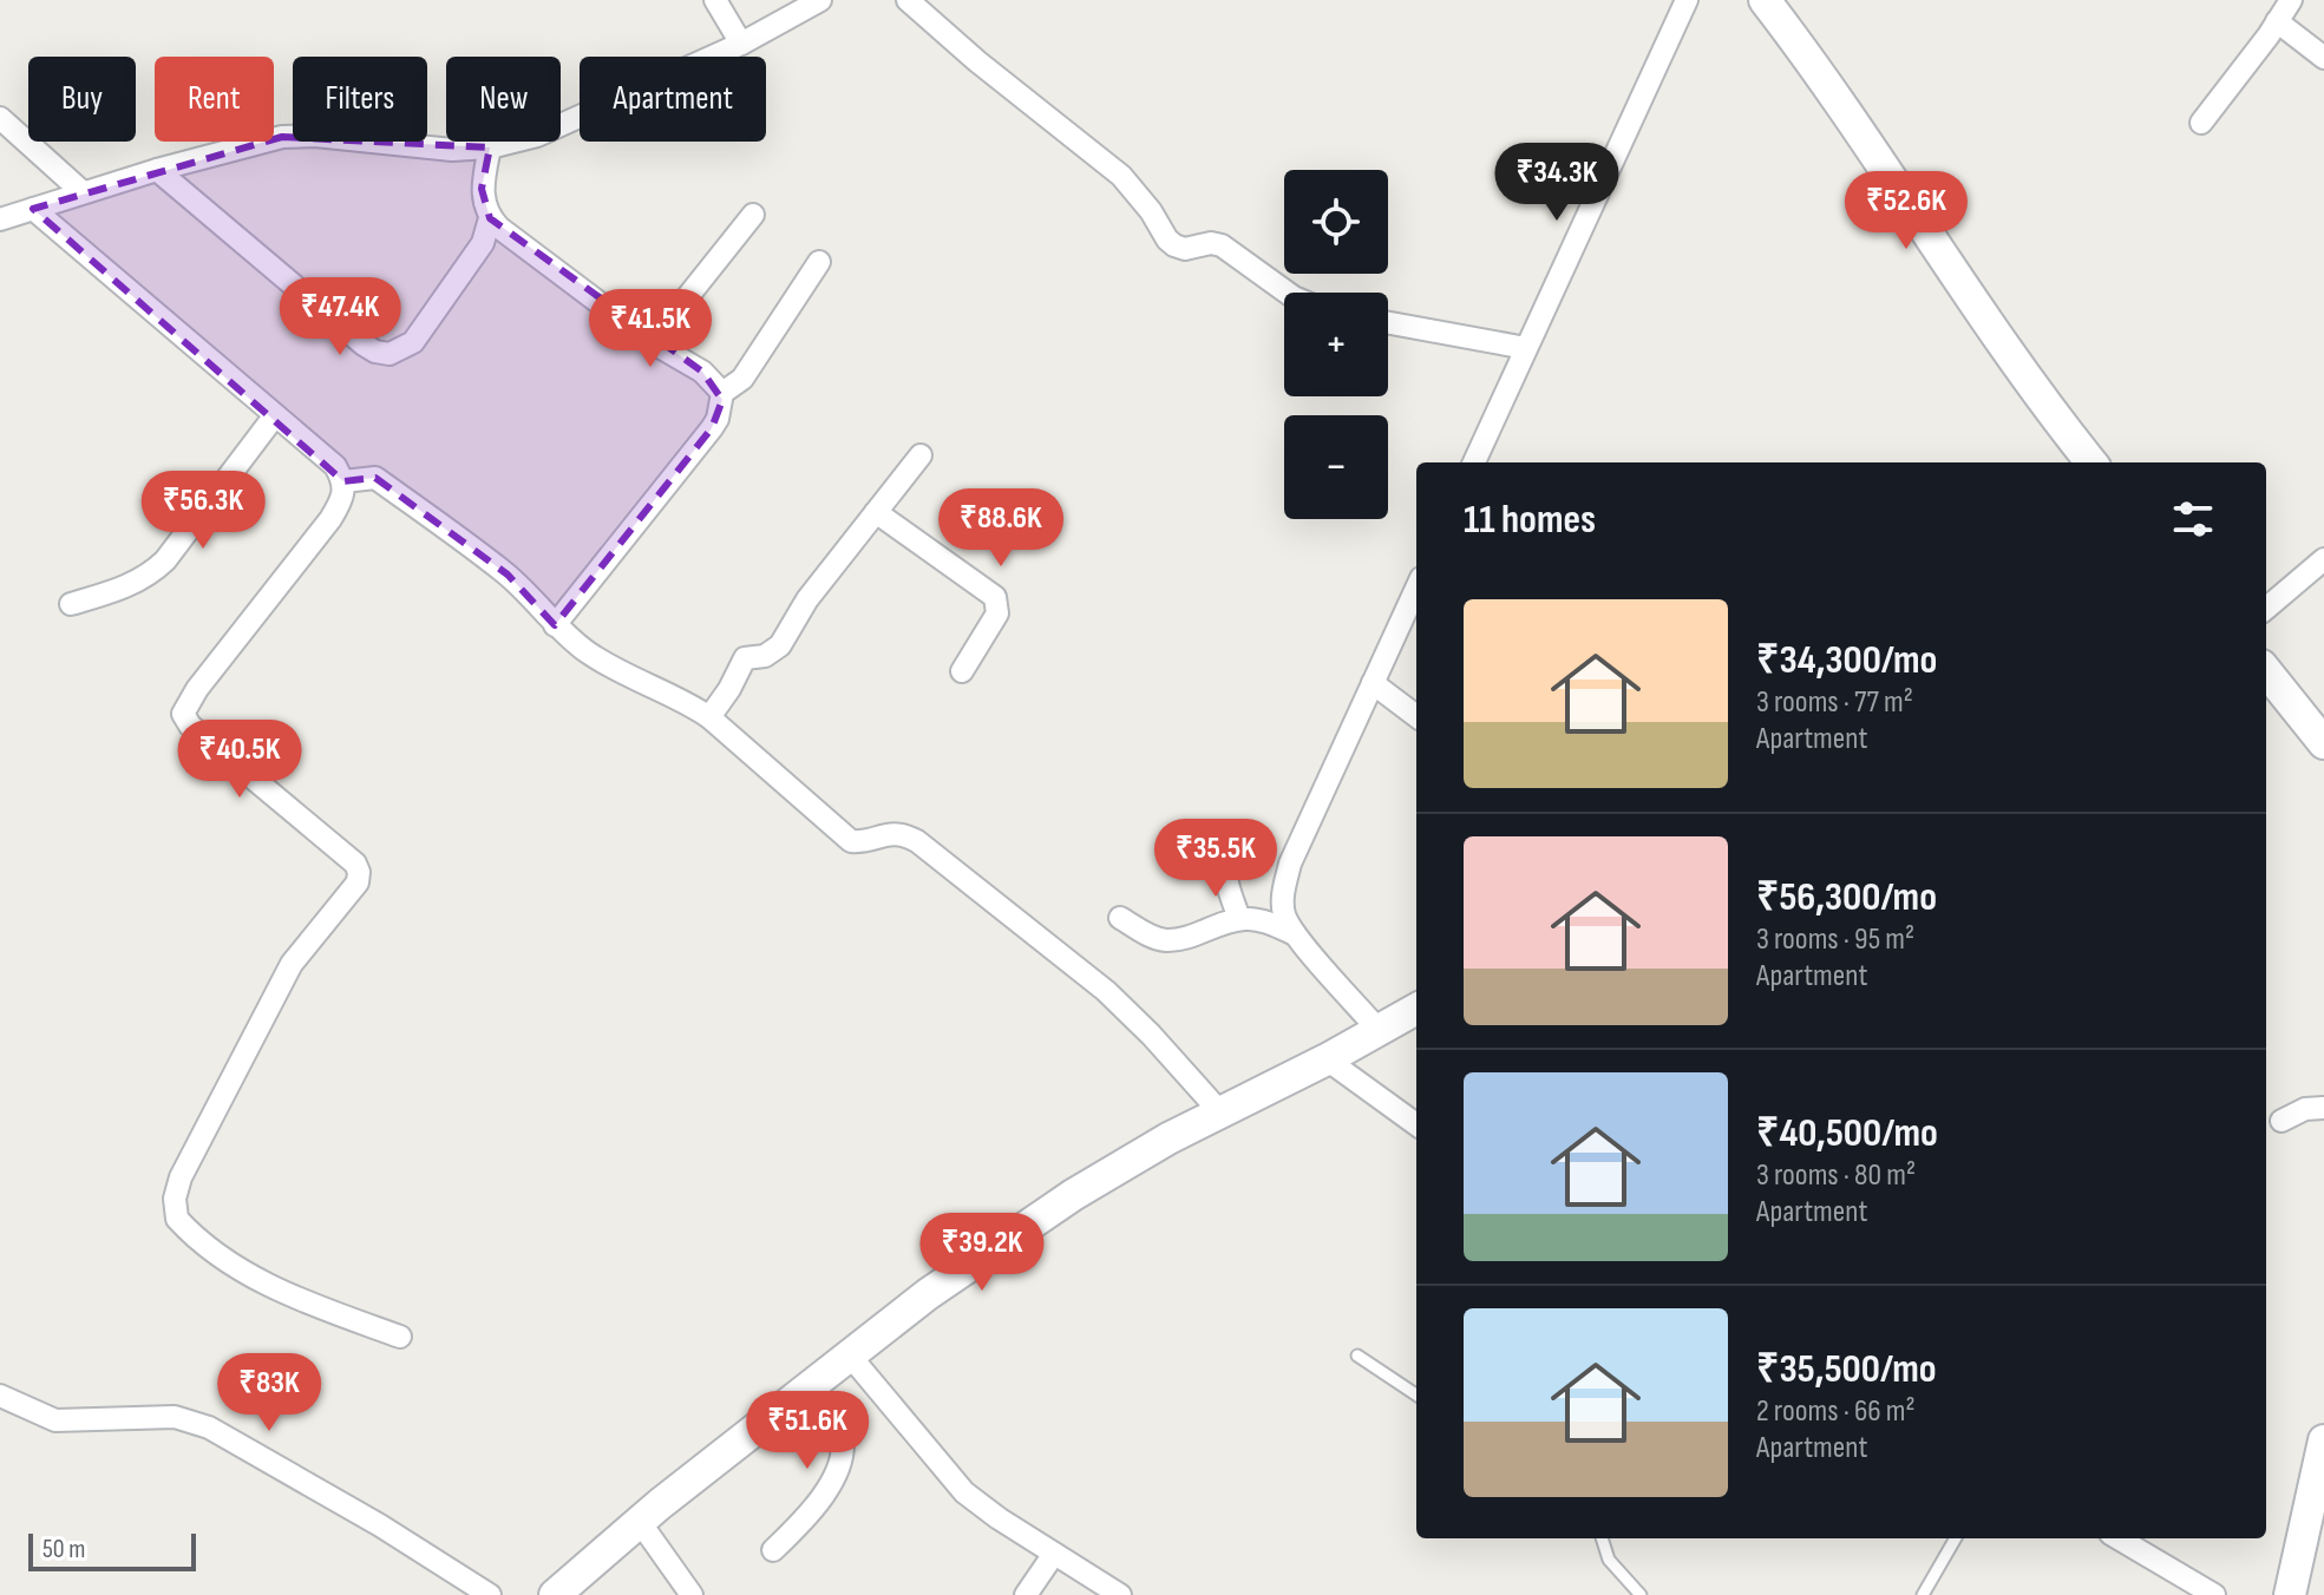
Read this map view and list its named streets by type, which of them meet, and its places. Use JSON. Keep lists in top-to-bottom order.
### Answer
{
  "scale_bar": "50 m",
  "page": {
    "chip": [
      "Buy",
      "Rent",
      "Filters",
      "New",
      "Apartment"
    ],
    "price": [
      "₹34.3K",
      "₹52.6K",
      "₹47.4K",
      "₹41.5K",
      "₹56.3K",
      "₹88.6K",
      "₹40.5K",
      "₹35.5K",
      "₹39.2K",
      "₹83K",
      "₹51.6K"
    ],
    "map_buttons": ["+", "−"],
    "heading": "11 homes",
    "list": [
      {
        "name": "₹34,300/mo",
        "note": "3 rooms · 77 m² · Apartment"
      },
      {
        "name": "₹56,300/mo",
        "note": "3 rooms · 95 m² · Apartment"
      },
      {
        "name": "₹40,500/mo",
        "note": "3 rooms · 80 m² · Apartment"
      },
      {
        "name": "₹35,500/mo",
        "note": "2 rooms · 66 m² · Apartment"
      }
    ],
    "scale": "50 m"
  }
}
